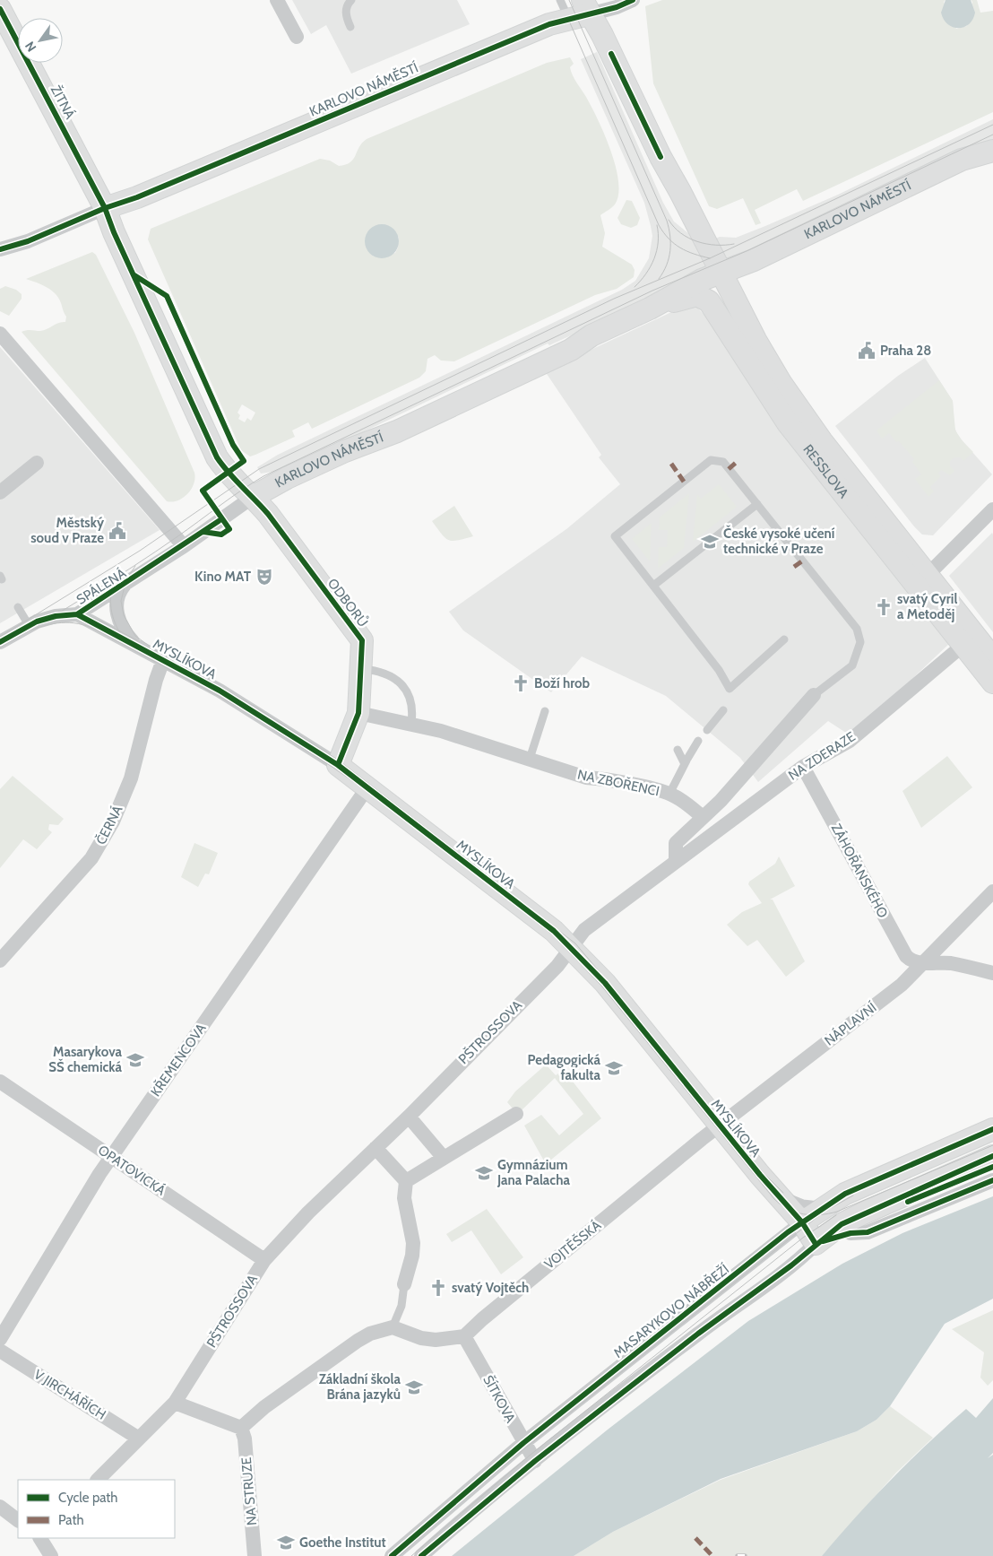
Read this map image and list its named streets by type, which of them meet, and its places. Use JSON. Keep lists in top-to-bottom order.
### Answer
{
  "streets": {
    "street": [
      "KARLOVO NÁMĚSTÍ",
      "ŽITNÁ",
      "RESSLOVA",
      "SPÁLENÁ",
      "ODBORŮ",
      "MYSLÍKOVA",
      "NA ZDERAZE",
      "NA ZBOŘENCI",
      "ČERNÁ",
      "ZÁHOŘANSKÉHO",
      "NÁPLAVNÍ",
      "PŠTROSSOVA",
      "KŘEMENCOVA",
      "OPATOVICKÁ",
      "VOJTĚŠSKÁ",
      "MASARYKOVO NÁBŘEŽÍ",
      "V JIRCHÁŘÍCH",
      "ŠÍTKOVA",
      "NA STRUZE"
    ]
  },
  "crossings": [
    ["KARLOVO NÁMĚSTÍ", "ŽITNÁ"],
    ["KARLOVO NÁMĚSTÍ", "RESSLOVA"],
    ["KARLOVO NÁMĚSTÍ", "SPÁLENÁ"],
    ["KARLOVO NÁMĚSTÍ", "ODBORŮ"],
    ["RESSLOVA", "NA ZDERAZE"],
    ["SPÁLENÁ", "MYSLÍKOVA"],
    ["ODBORŮ", "MYSLÍKOVA"],
    ["ODBORŮ", "NA ZBOŘENCI"],
    ["MYSLÍKOVA", "NA ZDERAZE"],
    ["MYSLÍKOVA", "ČERNÁ"],
    ["MYSLÍKOVA", "NÁPLAVNÍ"],
    ["MYSLÍKOVA", "PŠTROSSOVA"],
    ["MYSLÍKOVA", "KŘEMENCOVA"],
    ["MYSLÍKOVA", "VOJTĚŠSKÁ"],
    ["MYSLÍKOVA", "MASARYKOVO NÁBŘEŽÍ"],
    ["NA ZDERAZE", "ZÁHOŘANSKÉHO"],
    ["NA ZDERAZE", "PŠTROSSOVA"],
    ["ZÁHOŘANSKÉHO", "NÁPLAVNÍ"],
    ["NÁPLAVNÍ", "VOJTĚŠSKÁ"],
    ["PŠTROSSOVA", "OPATOVICKÁ"],
    ["PŠTROSSOVA", "V JIRCHÁŘÍCH"],
    ["KŘEMENCOVA", "OPATOVICKÁ"],
    ["VOJTĚŠSKÁ", "ŠÍTKOVA"],
    ["MASARYKOVO NÁBŘEŽÍ", "ŠÍTKOVA"]
  ],
  "places": {
    "public building": ["Praha 28", "Městský soud v Praze"],
    "school or university": [
      "České vysoké učení technické v Praze",
      "Masarykova SŠ chemická",
      "Pedagogická fakulta",
      "Gymnázium Jana Palacha",
      "Základní škola Brána jazyků",
      "Goethe Institut"
    ],
    "theatre": ["Kino MAT"],
    "church": ["svatý Cyril a Metoděj", "Boží hrob", "svatý Vojtěch"]
  },
  "legend": ["Cycle path", "Path"],
  "north": "bottom left"
}
